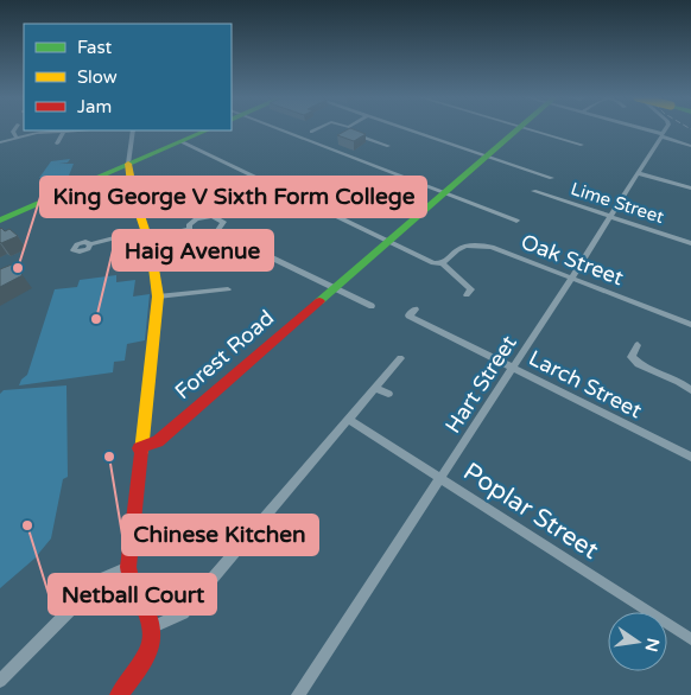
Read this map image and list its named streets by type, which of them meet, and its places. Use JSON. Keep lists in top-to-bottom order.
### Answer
{
  "streets": {
    "main road": ["Forest Road"],
    "street": [
      "Lime Street",
      "Oak Street",
      "Hart Street",
      "Larch Street",
      "Poplar Street"
    ]
  },
  "crossings": [
    ["Lime Street", "Hart Street"],
    ["Oak Street", "Hart Street"],
    ["Hart Street", "Larch Street"],
    ["Hart Street", "Poplar Street"]
  ],
  "places": [
    "King George V Sixth Form College",
    "Haig Avenue",
    "Chinese Kitchen",
    "Netball Court"
  ],
  "legend": ["Fast", "Slow", "Jam"],
  "north": "right"
}
